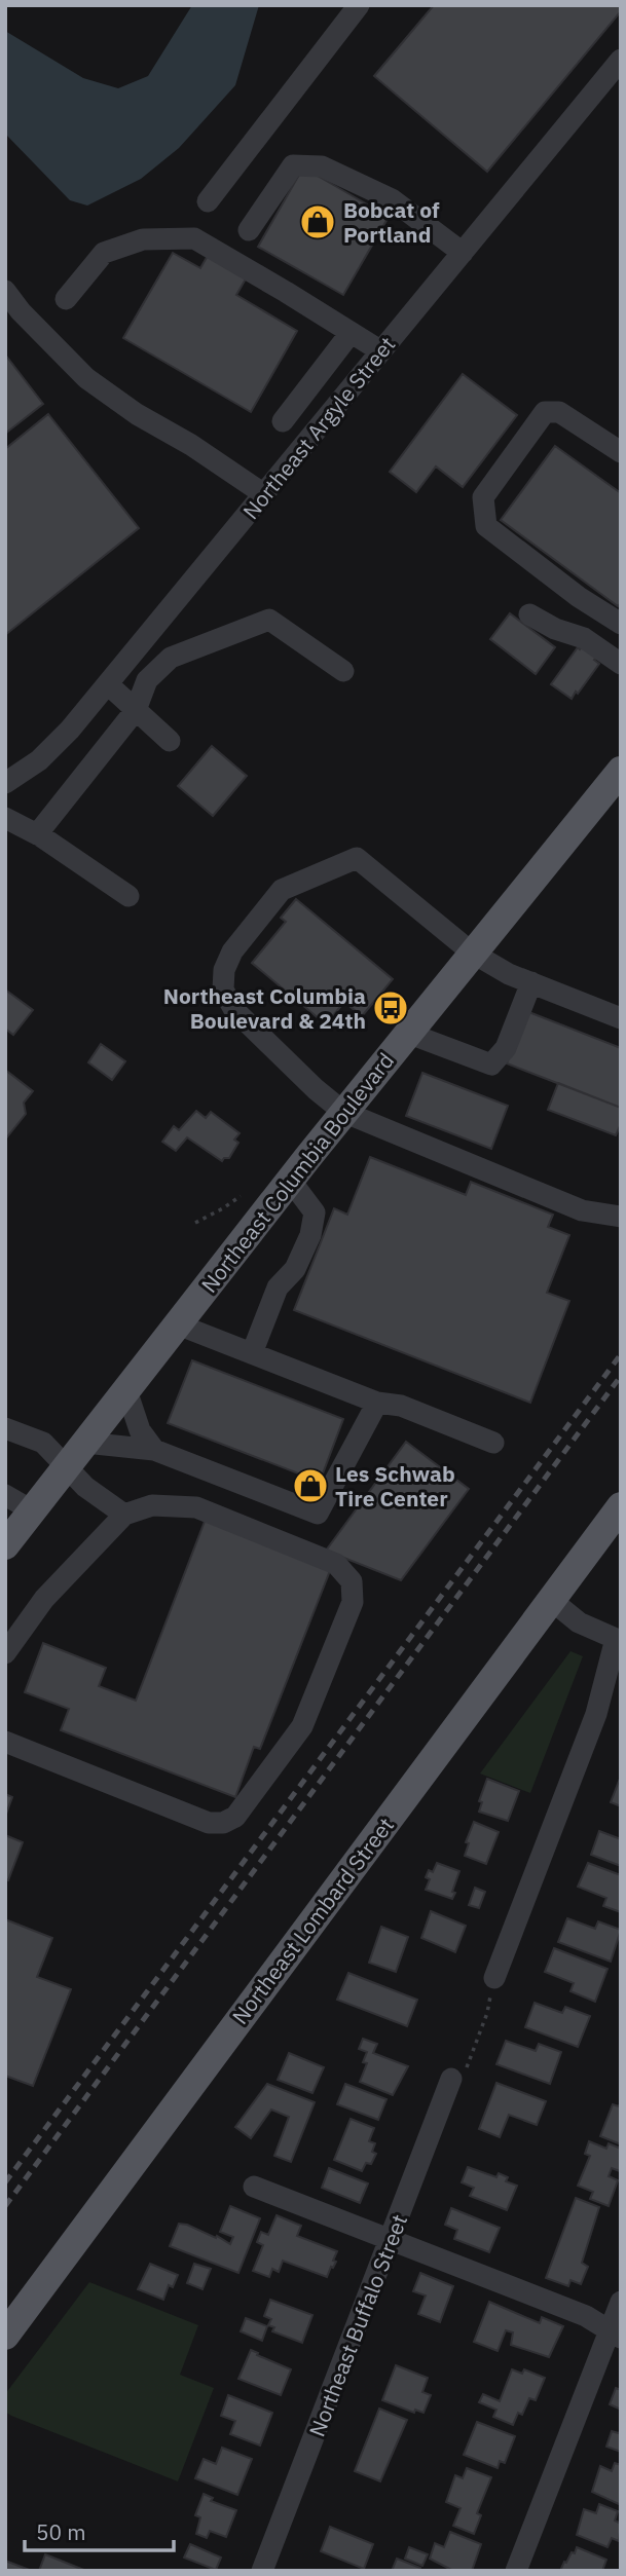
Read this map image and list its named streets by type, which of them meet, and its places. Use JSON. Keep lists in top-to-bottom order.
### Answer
{
  "streets": {
    "main road": ["Northeast Columbia Boulevard", "Northeast Lombard Street"],
    "street": ["Northeast Argyle Street", "Northeast Buffalo Street"]
  },
  "places": {
    "shop": ["Bobcat of Portland", "Les Schwab Tire Center"],
    "bus stop": ["Northeast Columbia Boulevard & 24th"]
  },
  "scale_bar": "50 m"
}
